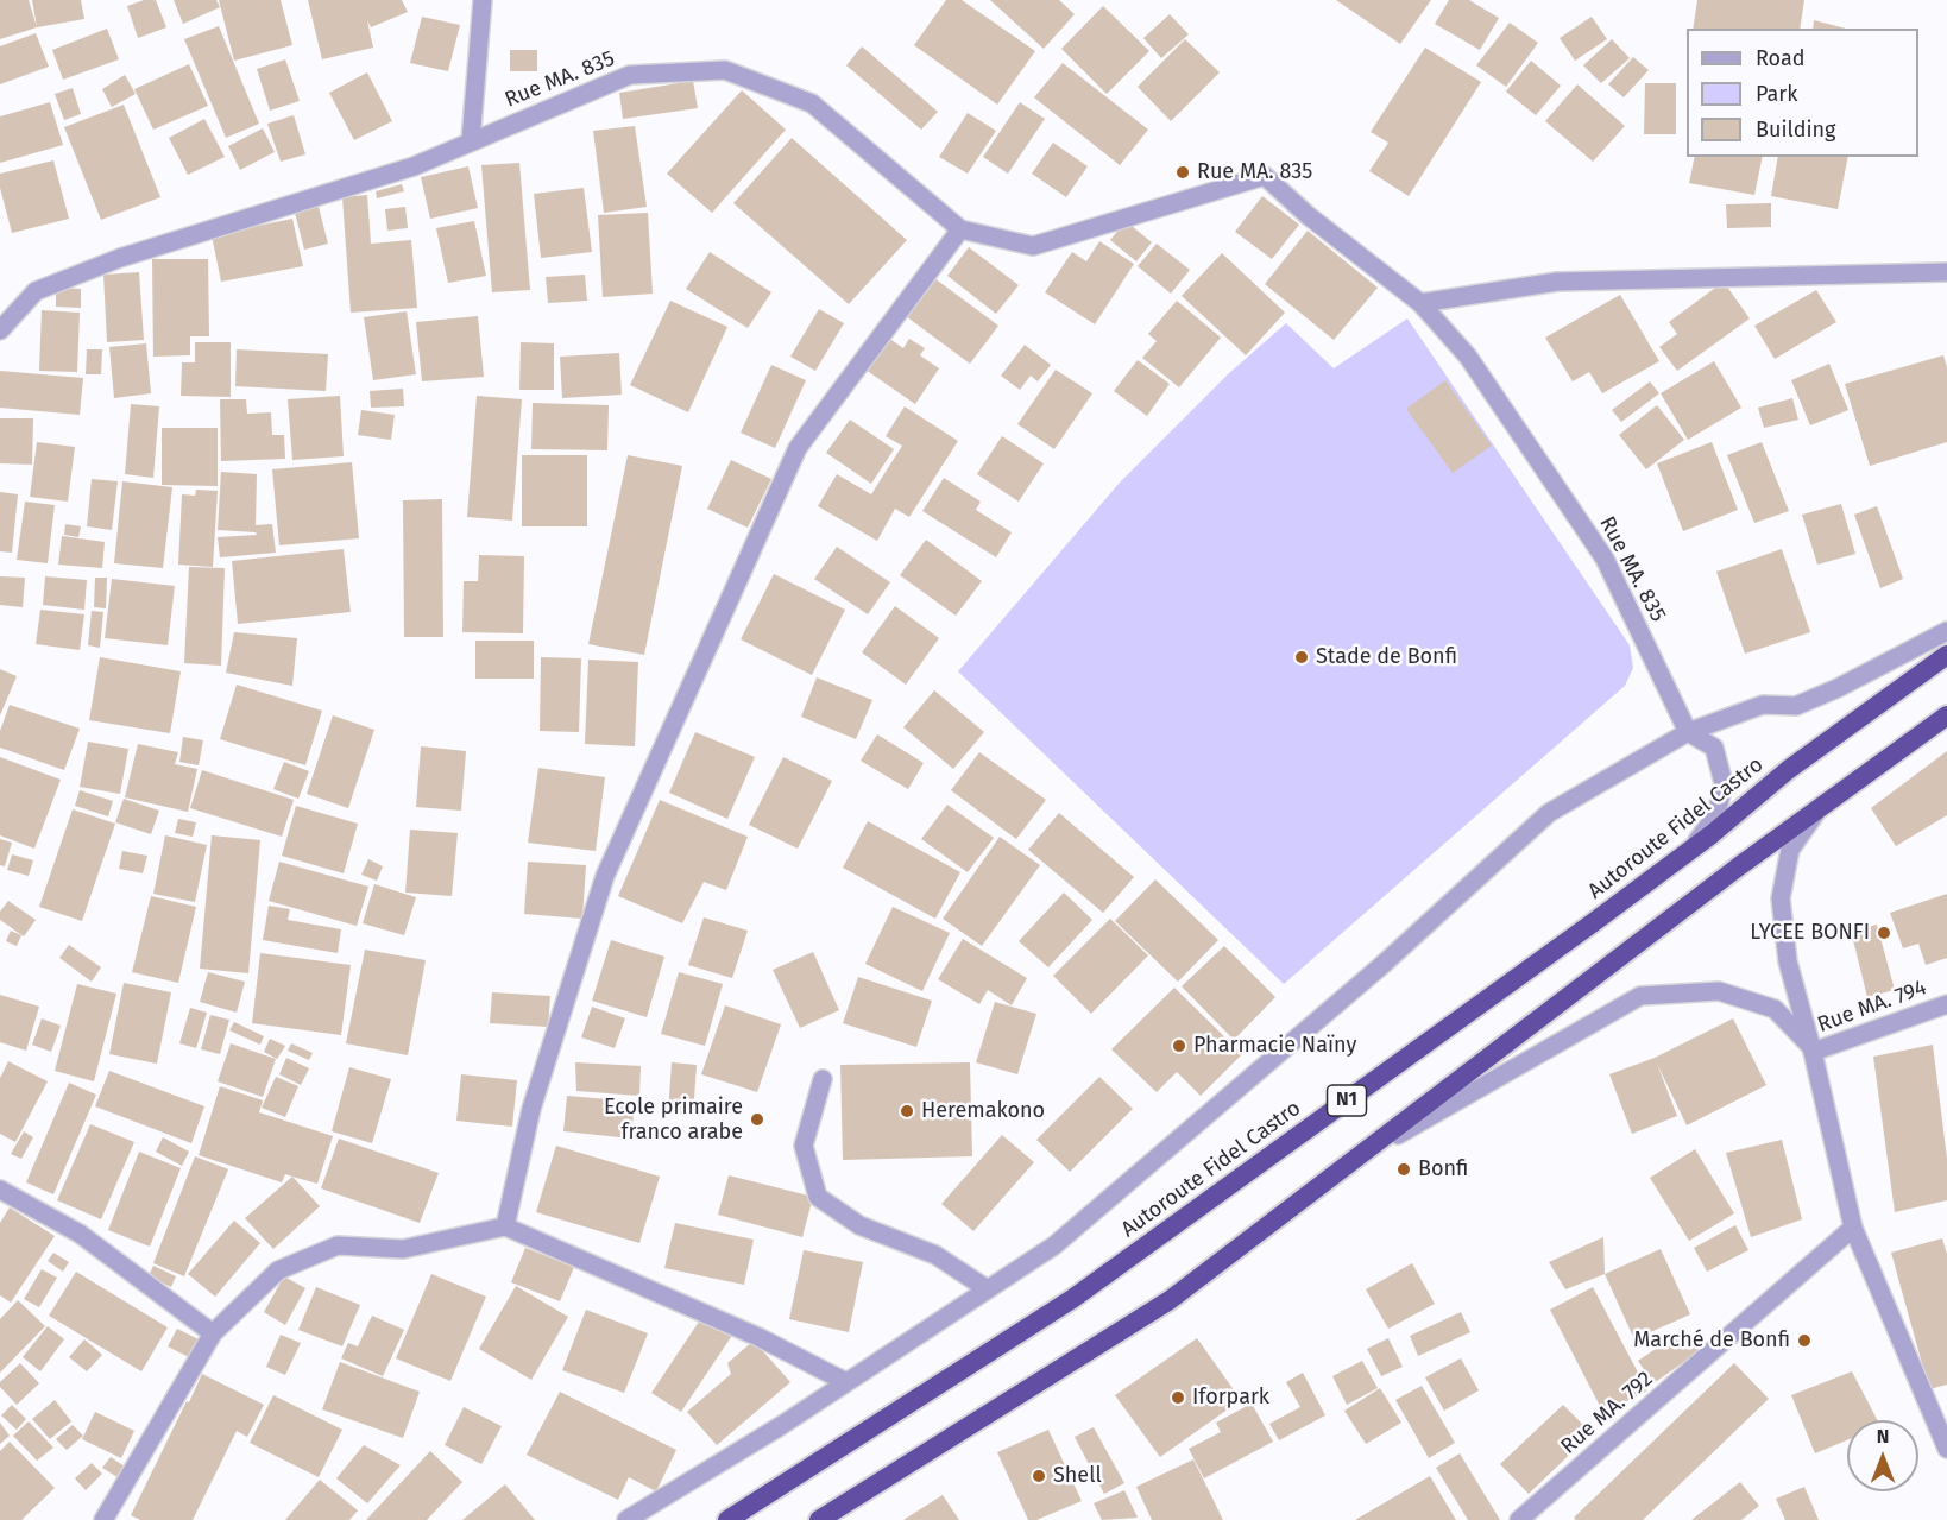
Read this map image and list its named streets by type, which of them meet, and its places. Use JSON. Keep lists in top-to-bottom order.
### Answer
{
  "streets": {
    "highway": ["Autoroute Fidel Castro", "N1"],
    "street": ["Rue MA. 835", "Rue MA. 794", "Rue MA. 792"]
  },
  "places": [
    "Rue MA. 835",
    "Stade de Bonfi",
    "LYCEE BONFI",
    "Pharmacie Naïny",
    "Heremakono",
    "Ecole primaire franco arabe",
    "Bonfi",
    "Marché de Bonfi",
    "Iforpark",
    "Shell"
  ],
  "legend": ["Road", "Park", "Building"],
  "north": "top"
}
